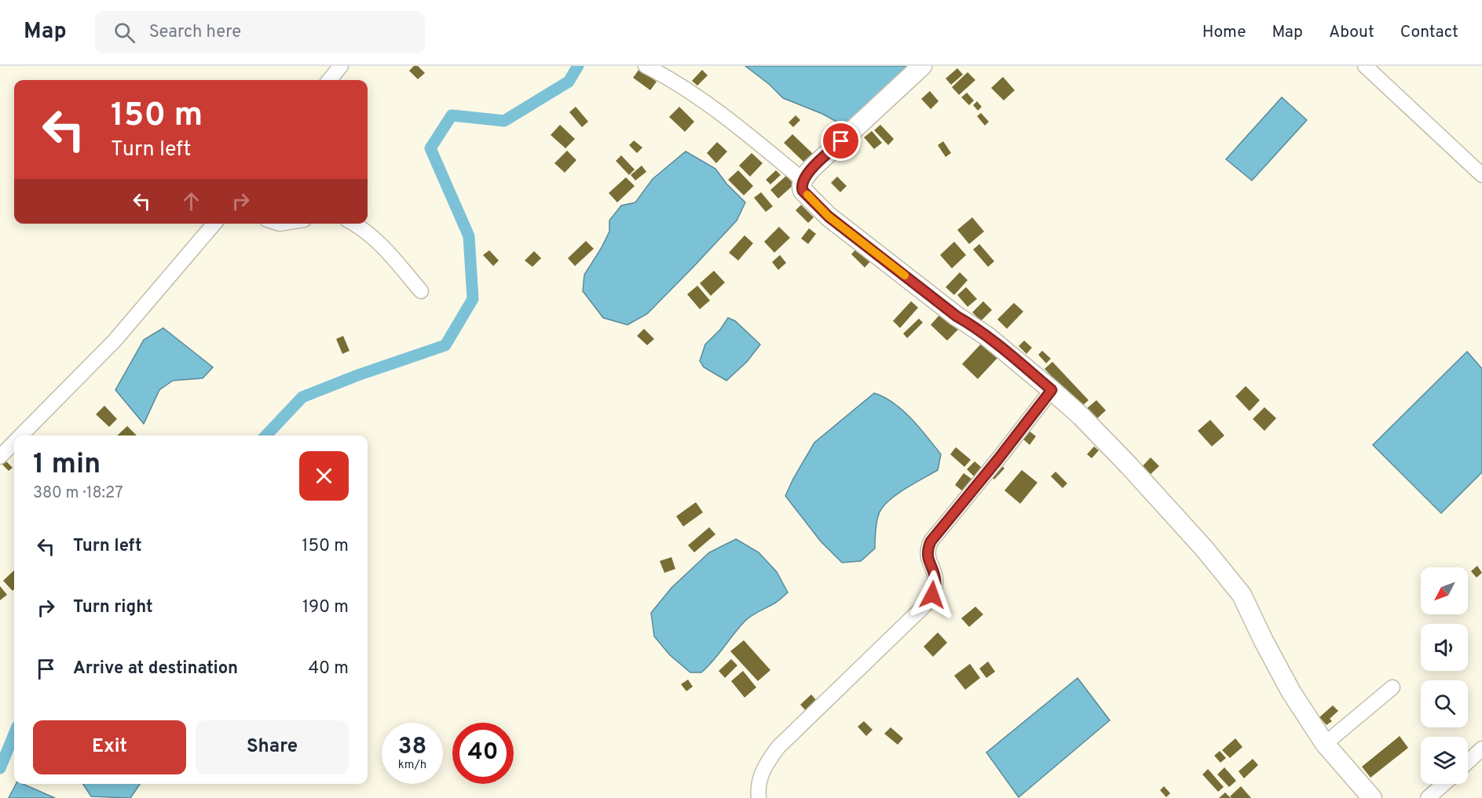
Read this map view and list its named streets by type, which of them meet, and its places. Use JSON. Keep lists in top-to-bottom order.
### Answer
{
  "north": "bottom left",
  "page": {
    "header": "Map",
    "search": "Search here",
    "nav": [
      "Home",
      "Map",
      "About",
      "Contact"
    ],
    "turn": ["150 m", "Turn left"],
    "heading": ["1 min", "380 m · 18:27"],
    "list": [
      {
        "name": "Turn left",
        "value": "150 m"
      },
      {
        "name": "Turn right",
        "value": "190 m"
      },
      {
        "name": "Arrive at destination",
        "value": "40 m"
      }
    ],
    "buttons": ["Exit", "Share"],
    "speed": "38 km/h",
    "limit": "40"
  }
}
